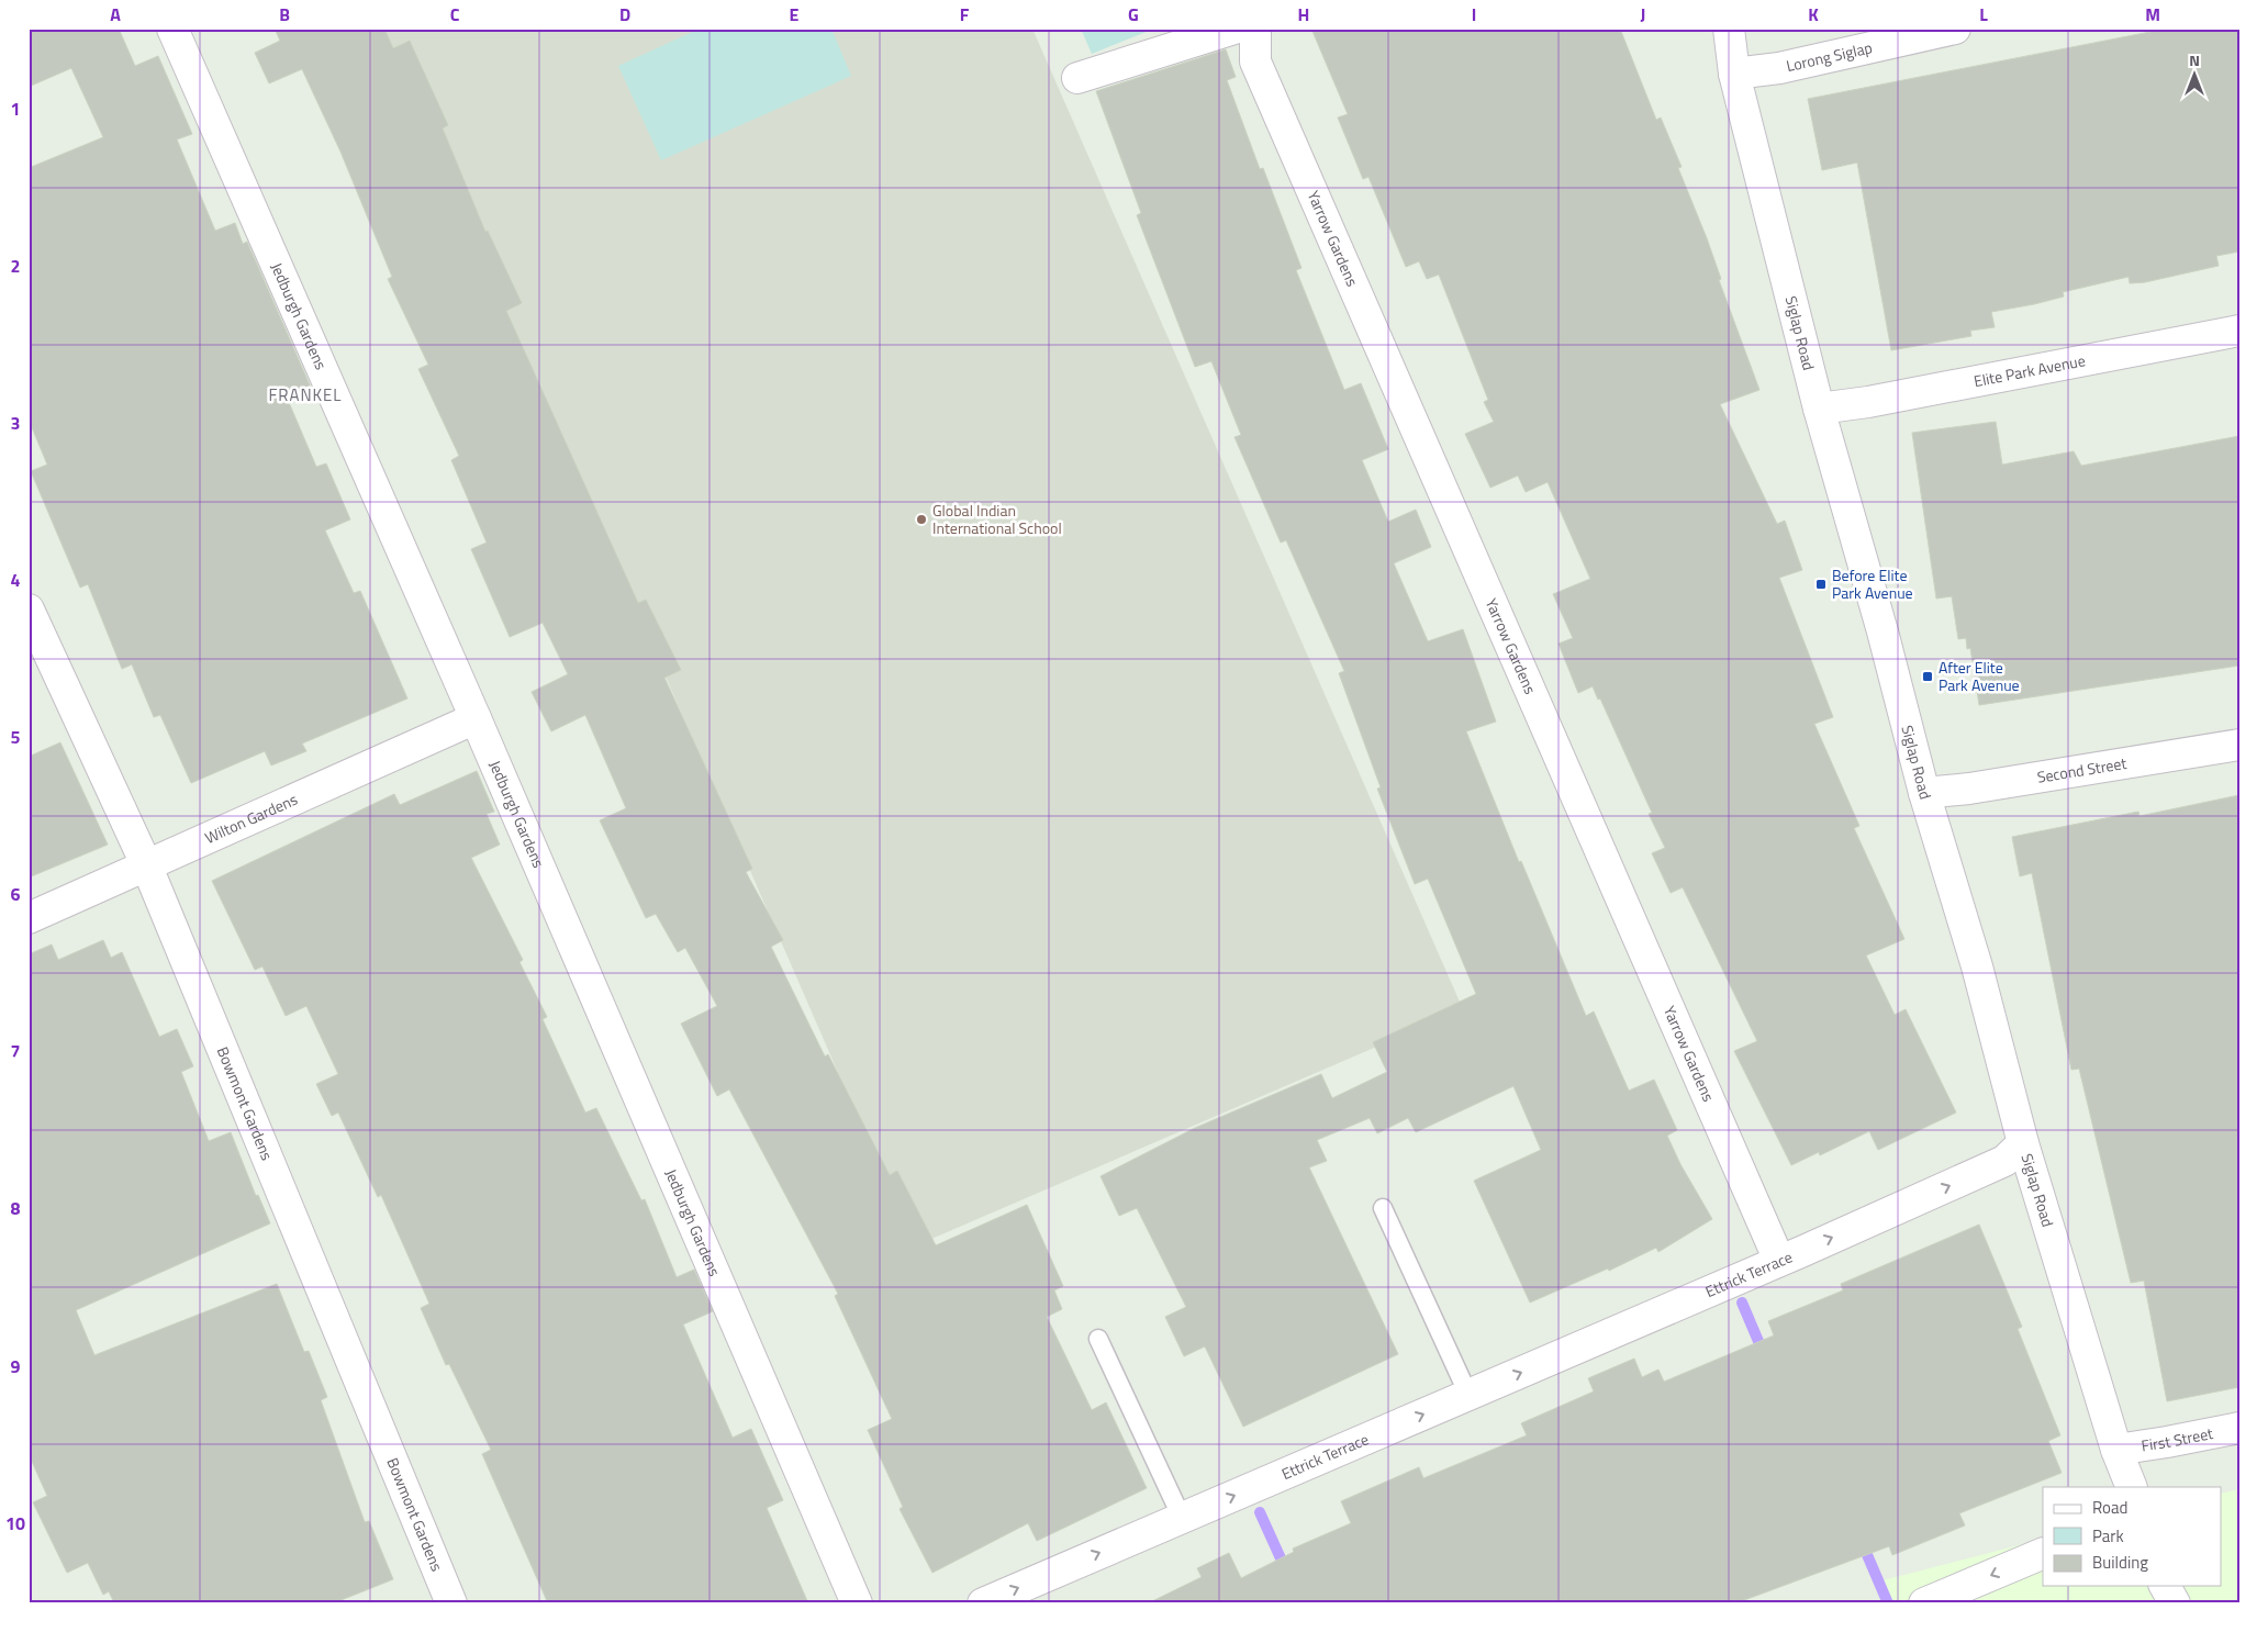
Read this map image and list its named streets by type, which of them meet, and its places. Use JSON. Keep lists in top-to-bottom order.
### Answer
{
  "streets": {
    "street": [
      "Lorong Siglap",
      "Yarrow Gardens",
      "Jedburgh Gardens",
      "Siglap Road",
      "Elite Park Avenue",
      "Second Street",
      "Wilton Gardens",
      "Bowmont Gardens",
      "Ettrick Terrace",
      "First Street"
    ]
  },
  "crossings": [
    ["Lorong Siglap", "Siglap Road"],
    ["Yarrow Gardens", "Ettrick Terrace"],
    ["Jedburgh Gardens", "Wilton Gardens"],
    ["Siglap Road", "Elite Park Avenue"],
    ["Siglap Road", "Second Street"],
    ["Siglap Road", "Ettrick Terrace"],
    ["Siglap Road", "First Street"],
    ["Wilton Gardens", "Bowmont Gardens"]
  ],
  "one_way": ["Ettrick Terrace"],
  "districts": ["FRANKEL"],
  "places": {
    "other": ["Global Indian International School"],
    "transit": ["Before Elite Park Avenue", "After Elite Park Avenue"]
  },
  "legend": ["Road", "Park", "Building"],
  "north": "top",
  "grid": {
    "columns": [
      "A",
      "B",
      "C",
      "D",
      "E",
      "F",
      "G",
      "H",
      "I",
      "J",
      "K",
      "L",
      "M"
    ],
    "rows": [
      "1",
      "2",
      "3",
      "4",
      "5",
      "6",
      "7",
      "8",
      "9",
      "10"
    ]
  }
}
